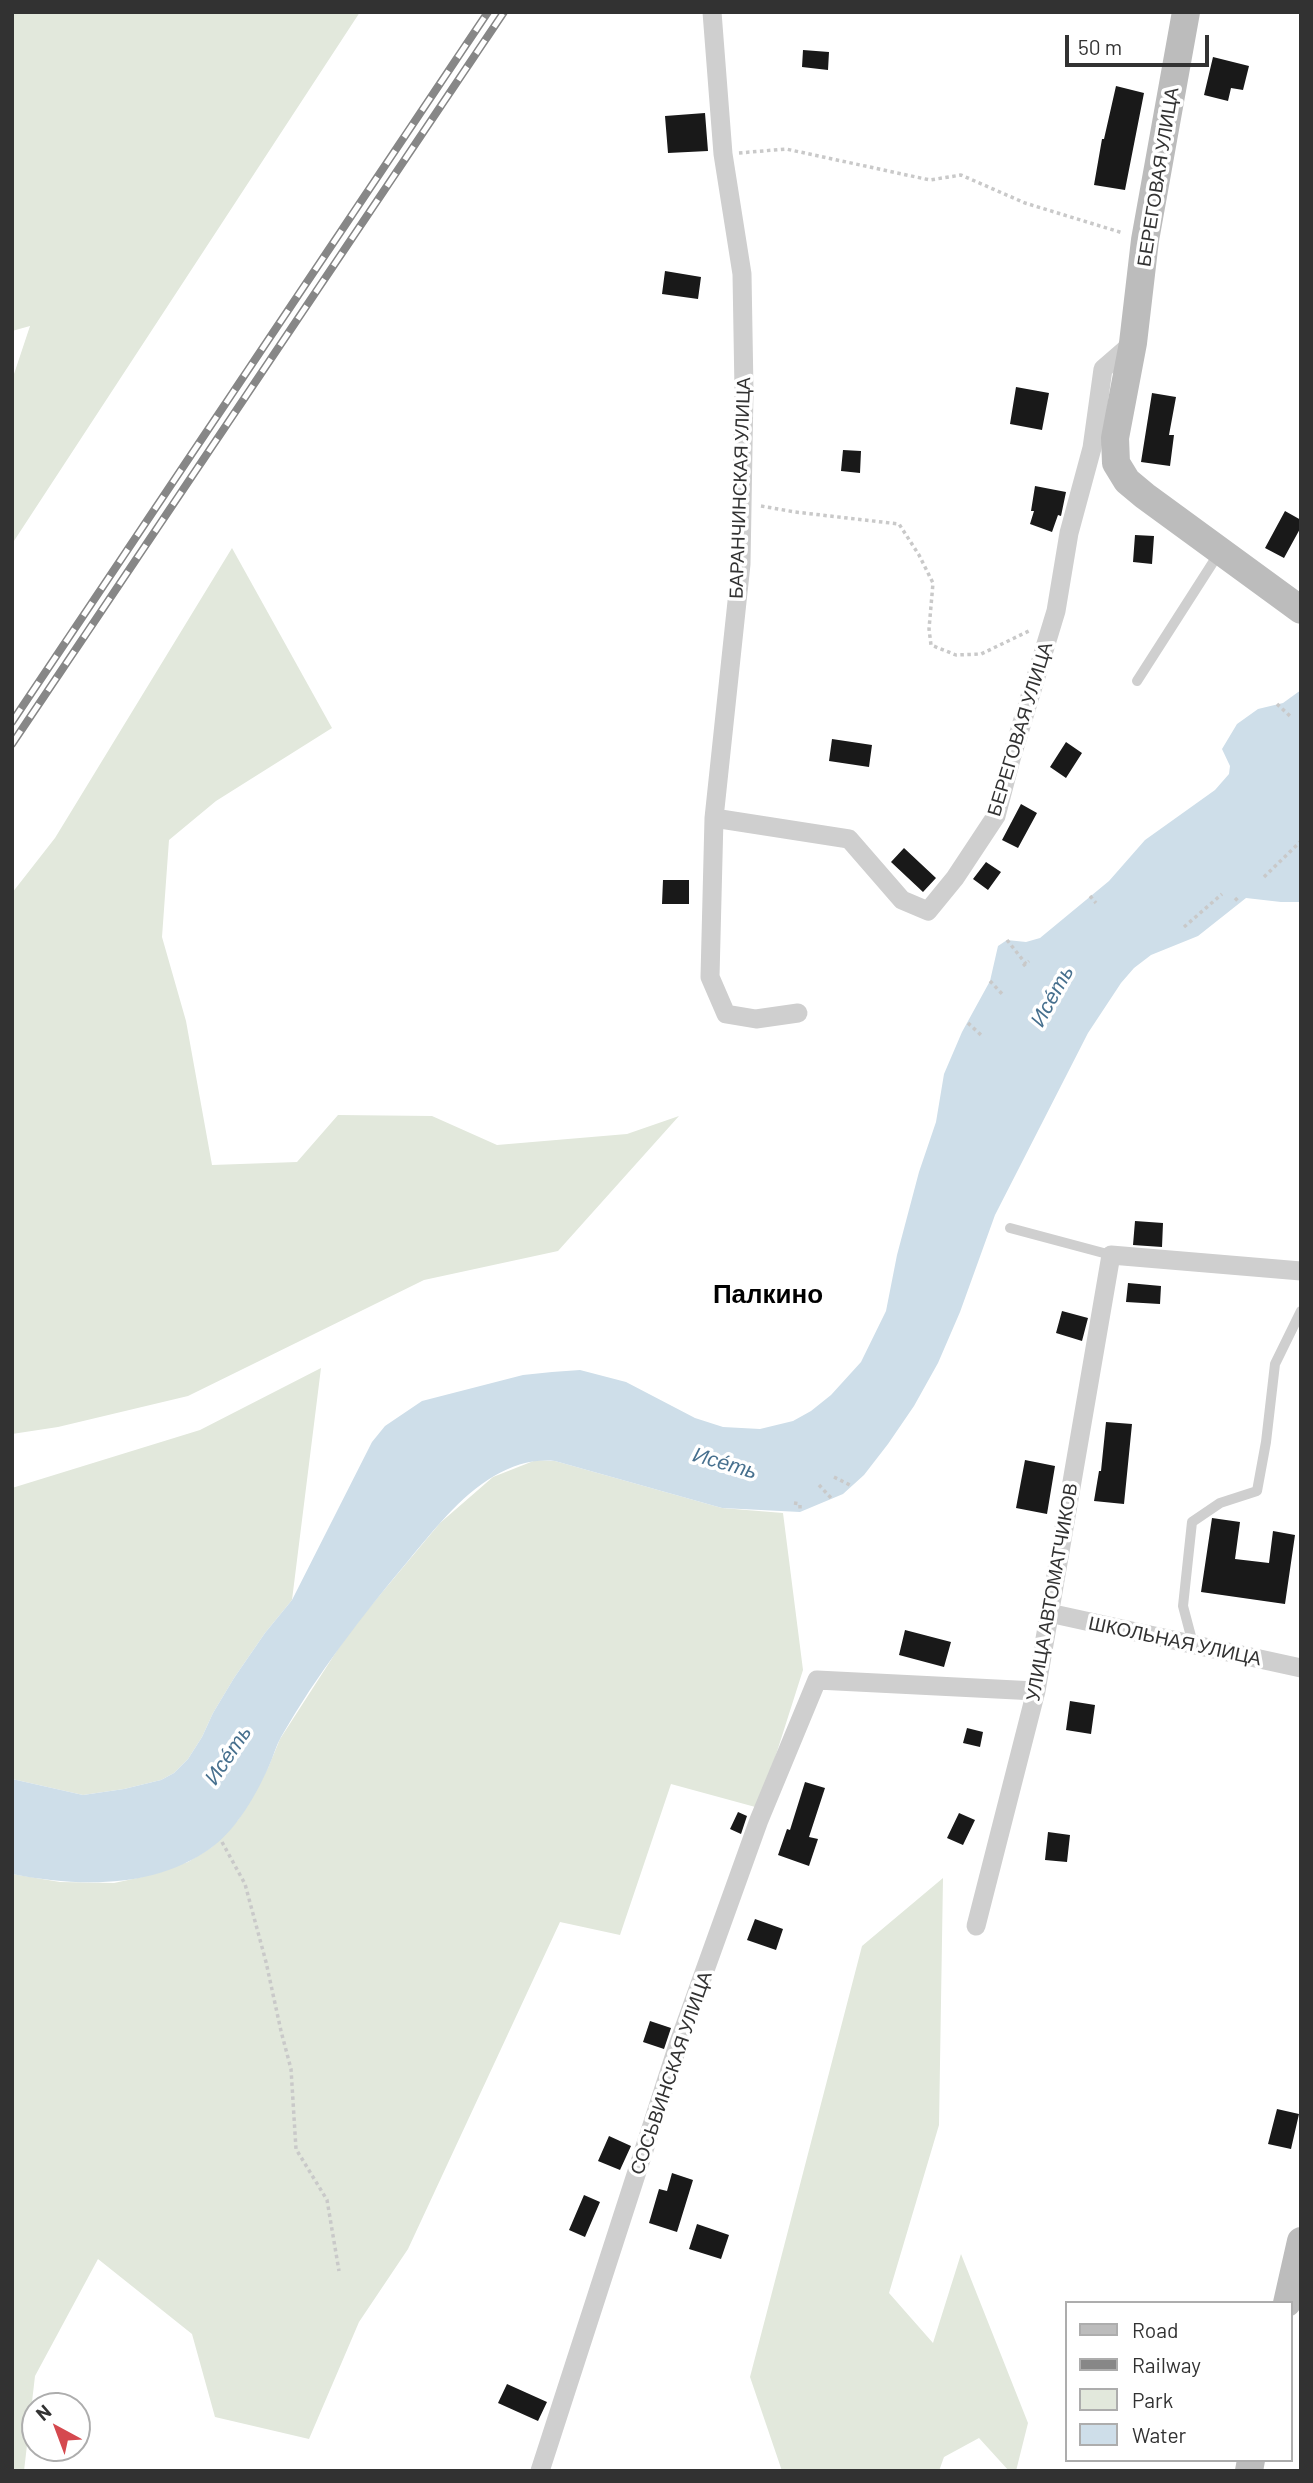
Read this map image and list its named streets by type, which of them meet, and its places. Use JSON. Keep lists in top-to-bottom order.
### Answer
{
  "streets": {
    "street": [
      "БЕРЕГОВАЯ УЛИЦА",
      "БАРАНЧИНСКАЯ УЛИЦА",
      "УЛИЦА АВТОМАТЧИКОВ",
      "ШКОЛЬНАЯ УЛИЦА",
      "СОСЬВИНСКАЯ УЛИЦА"
    ]
  },
  "crossings": [
    ["БЕРЕГОВАЯ УЛИЦА", "БАРАНЧИНСКАЯ УЛИЦА"],
    ["УЛИЦА АВТОМАТЧИКОВ", "ШКОЛЬНАЯ УЛИЦА"],
    ["УЛИЦА АВТОМАТЧИКОВ", "СОСЬВИНСКАЯ УЛИЦА"]
  ],
  "districts": ["Палкино"],
  "water": ["Исе́ть"],
  "legend": [
    "Road",
    "Railway",
    "Park",
    "Water"
  ],
  "scale_bar": "50 m",
  "north": "top left"
}
